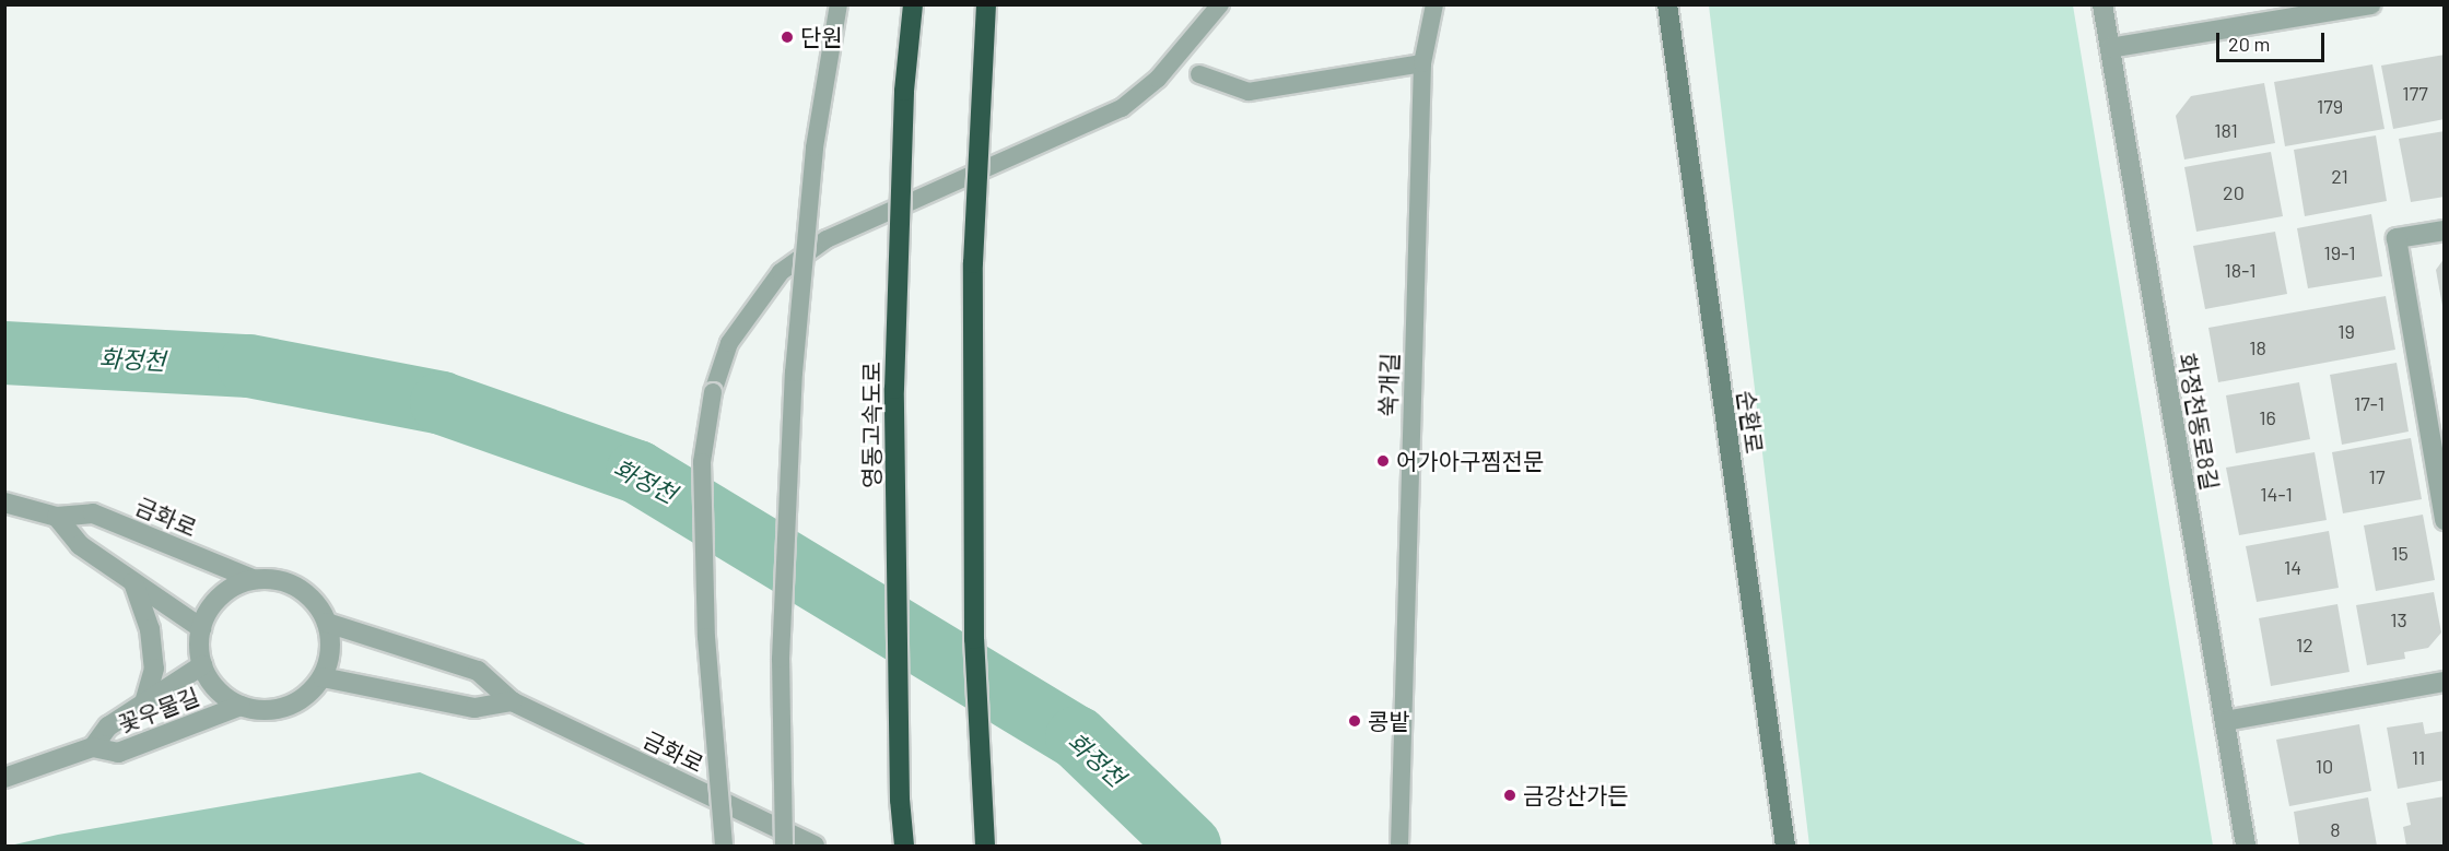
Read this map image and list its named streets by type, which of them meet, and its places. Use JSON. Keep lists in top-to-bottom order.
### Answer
{
  "streets": {
    "highway": ["영동고속도로"],
    "main road": ["순환로"],
    "street": ["화정천동로8길", "금화로", "꽃우물길"],
    "lane": ["쑥개길"]
  },
  "crossings": [
    ["금화로", "꽃우물길"]
  ],
  "water": ["화정천"],
  "places": [
    "단원",
    "어가아구찜전문",
    "콩밭",
    "금강산가든"
  ],
  "house_numbers": [
    "177",
    "179",
    "181",
    "21",
    "20",
    "19-1",
    "18-1",
    "19",
    "18",
    "17-1",
    "16",
    "17",
    "14-1",
    "15",
    "14",
    "13",
    "12",
    "11",
    "10",
    "8"
  ],
  "scale_bar": "20 m"
}
